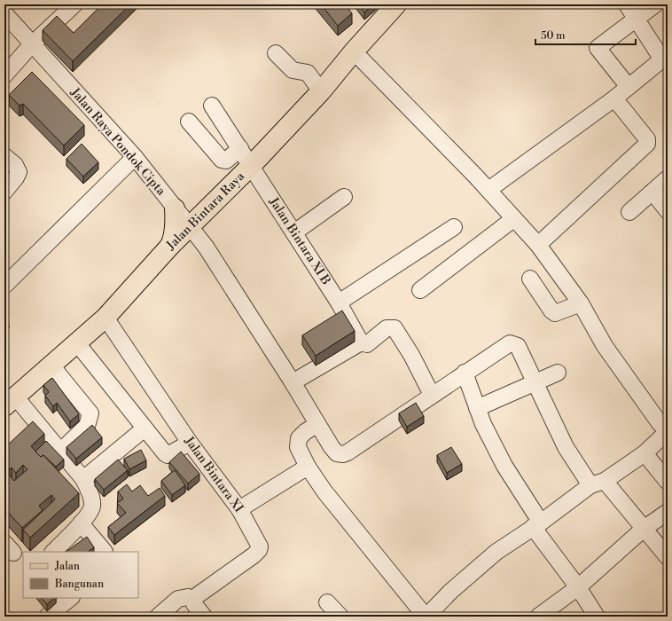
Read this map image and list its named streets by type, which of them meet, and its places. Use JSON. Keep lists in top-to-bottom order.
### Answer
{
  "streets": {
    "main road": ["Jalan Bintara Raya"],
    "street": ["Jalan Raya Pondok Cipta", "Jalan Bintara XI B", "Jalan Bintara XI"]
  },
  "crossings": [
    ["Jalan Raya Pondok Cipta", "Jalan Bintara Raya"],
    ["Jalan Bintara Raya", "Jalan Bintara XI B"],
    ["Jalan Bintara Raya", "Jalan Bintara XI"]
  ],
  "legend": ["Jalan", "Bangunan"],
  "scale_bar": "50 m"
}
